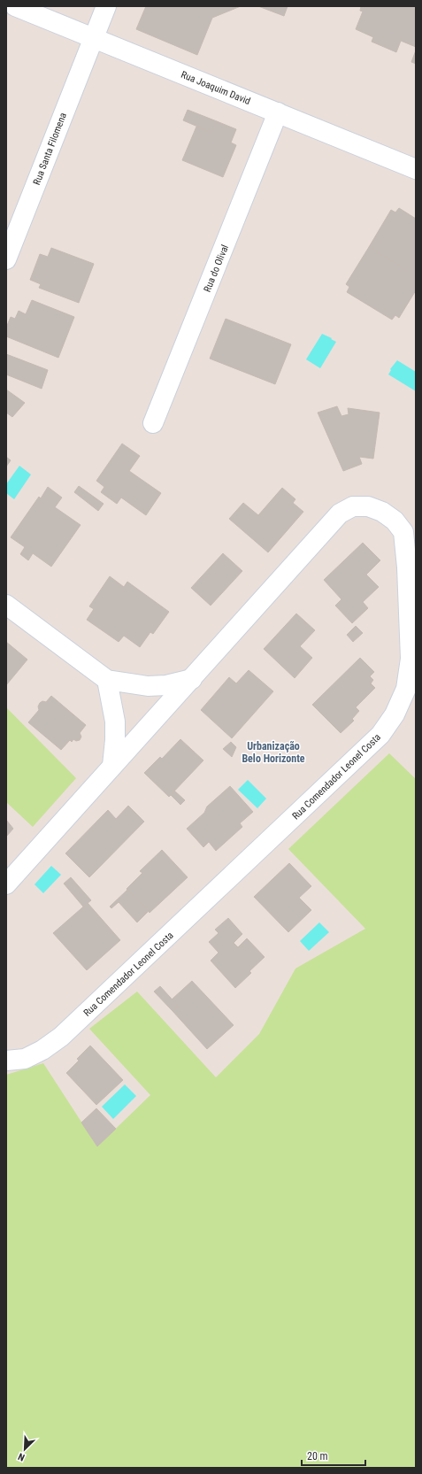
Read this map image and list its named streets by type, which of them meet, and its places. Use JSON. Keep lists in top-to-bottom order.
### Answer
{
  "streets": {
    "street": [
      "Rua Joaquim David",
      "Rua Santa Filomena",
      "Rua do Olival",
      "Rua Comendador Leonel Costa"
    ]
  },
  "crossings": [
    ["Rua Joaquim David", "Rua Santa Filomena"],
    ["Rua Joaquim David", "Rua do Olival"]
  ],
  "districts": ["Urbanização Belo Horizonte"],
  "scale_bar": "20 m",
  "north": "bottom left"
}
